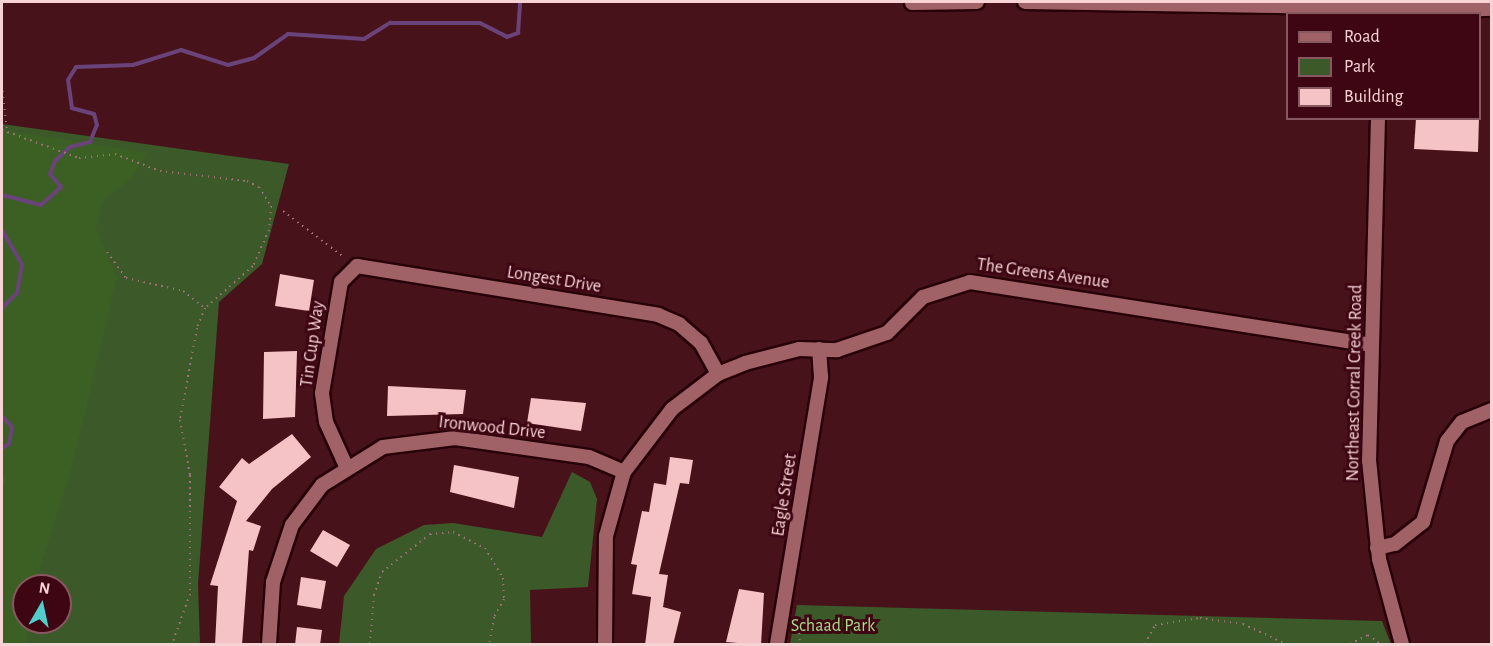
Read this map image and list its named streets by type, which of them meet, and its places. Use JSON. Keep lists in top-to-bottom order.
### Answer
{
  "streets": {
    "street": [
      "The Greens Avenue",
      "Longest Drive",
      "Tin Cup Way",
      "Northeast Corral Creek Road",
      "Ironwood Drive",
      "Eagle Street"
    ]
  },
  "crossings": [
    ["The Greens Avenue", "Longest Drive"],
    ["The Greens Avenue", "Northeast Corral Creek Road"],
    ["The Greens Avenue", "Ironwood Drive"],
    ["The Greens Avenue", "Eagle Street"],
    ["Longest Drive", "Tin Cup Way"],
    ["Tin Cup Way", "Ironwood Drive"]
  ],
  "parks": ["Schaad Park"],
  "legend": ["Road", "Park", "Building"],
  "north": "top"
}
